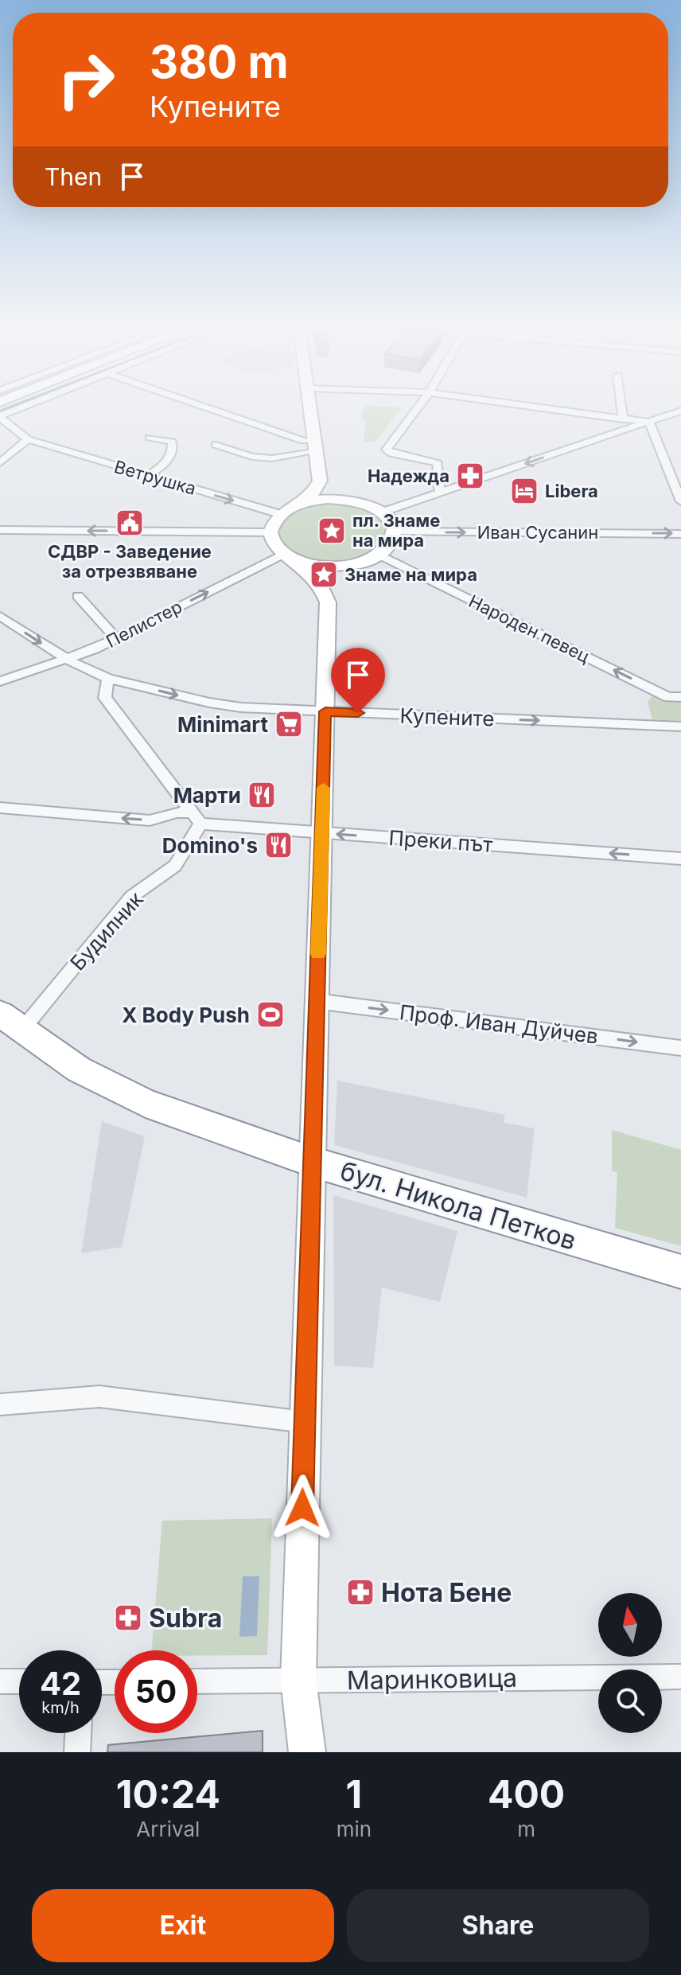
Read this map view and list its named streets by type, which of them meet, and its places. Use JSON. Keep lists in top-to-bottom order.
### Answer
{
  "streets": {
    "highway": ["бул. Никола Петков"],
    "street": [
      "Ветрушка",
      "Иван Сусанин",
      "Пелистер",
      "Народен певец",
      "Купените",
      "Преки път",
      "Будилник",
      "Проф. Иван Дуйчев",
      "Маринковица"
    ]
  },
  "crossings": [
    ["Пелистер", "Купените"],
    ["Преки път", "Будилник"],
    ["Будилник", "бул. Никола Петков"]
  ],
  "one_way": [
    "Пелистер",
    "Народен певец",
    "Купените",
    "Преки път",
    "Проф. Иван Дуйчев"
  ],
  "places": {
    "pharmacy": ["Надежда", "Нота Бене", "Subra"],
    "hotel": ["Libera"],
    "public building": ["СДВР - Заведение за отрезвяване"],
    "place": ["пл. Знаме на мира", "Знаме на мира"],
    "supermarket": ["Minimart"],
    "restaurant": ["Марти", "Domino's"],
    "sports": ["X Body Push"]
  },
  "north": "top",
  "page": {
    "turn": ["380 m", "Купените"],
    "then": "Then",
    "speed": "42 km/h",
    "limit": "50",
    "eta": [
      "10:24",
      "Arrival",
      "1",
      "min",
      "400",
      "m"
    ],
    "buttons": ["Exit", "Share"]
  }
}
